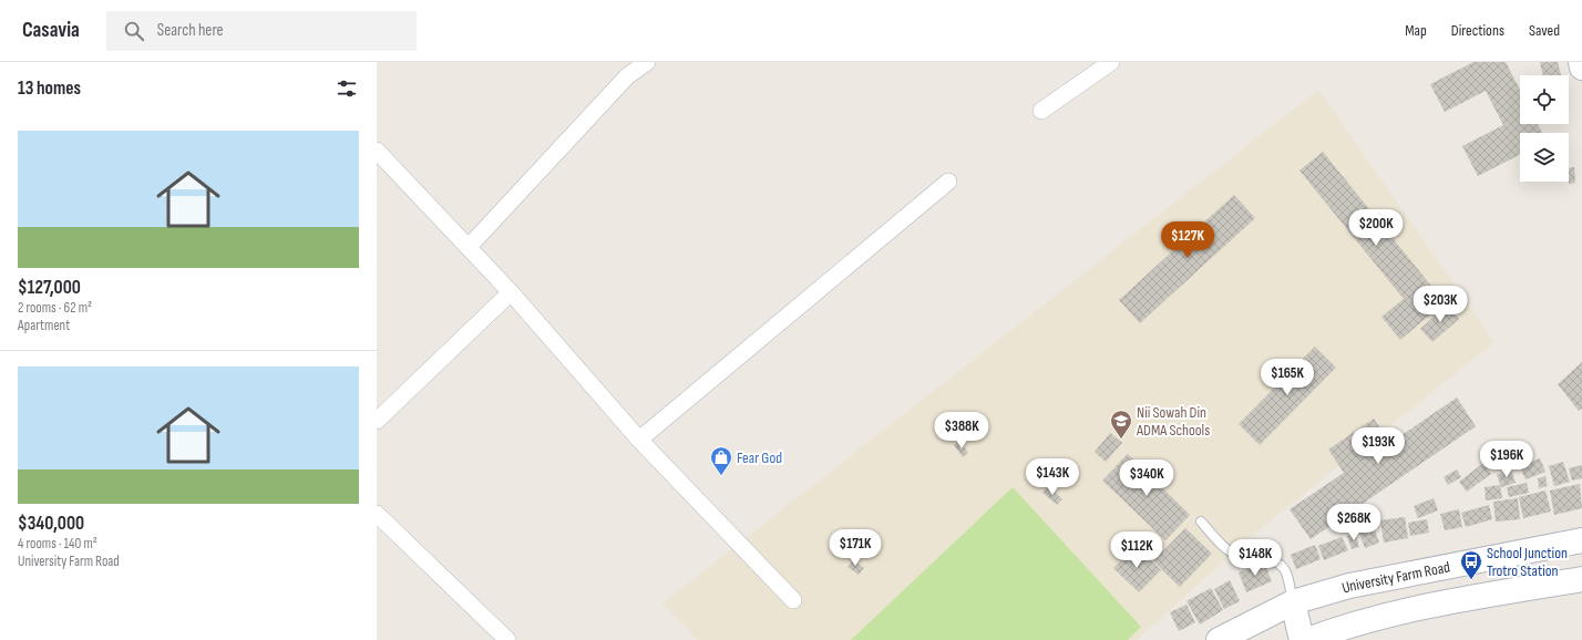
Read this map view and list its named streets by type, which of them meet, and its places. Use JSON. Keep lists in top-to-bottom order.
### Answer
{
  "streets": {
    "street": ["University Farm Road"]
  },
  "places": {
    "school or university": ["Nii Sowah Din ADMA Schools"],
    "shop": ["Fear God"],
    "bus stop": ["School Junction Trotro Station"]
  },
  "page": {
    "header": "Casavia",
    "search": "Search here",
    "nav": ["Map", "Directions", "Saved"],
    "heading": "13 homes",
    "list": [
      {
        "name": "$127,000",
        "note": "2 rooms · 62 m² · Apartment"
      },
      {
        "name": "$340,000",
        "note": "4 rooms · 140 m² · University Farm Road"
      }
    ],
    "price": [
      "$200K",
      "$127K",
      "$203K",
      "$165K",
      "$388K",
      "$193K",
      "$196K",
      "$143K",
      "$340K",
      "$268K",
      "$171K",
      "$112K",
      "$148K"
    ]
  }
}
